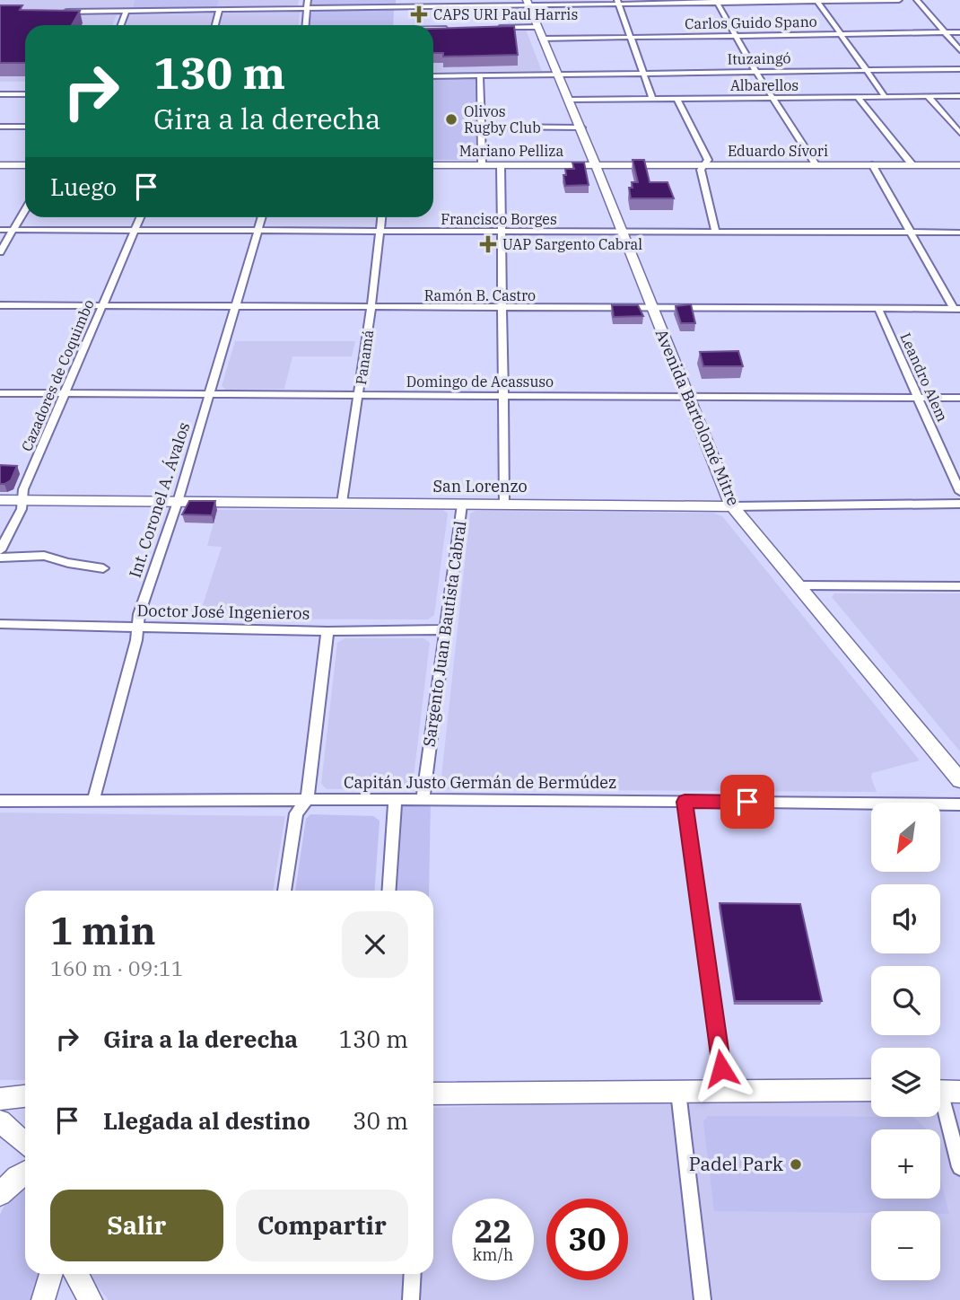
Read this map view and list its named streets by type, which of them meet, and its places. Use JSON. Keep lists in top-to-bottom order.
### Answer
{
  "streets": {
    "street": [
      "Carlos Guido Spano",
      "Ituzaingó",
      "Albarellos",
      "Mariano Pelliza",
      "Eduardo Sívori",
      "Francisco Borges",
      "Ramón B. Castro",
      "Panamá",
      "Cazadores de Coquimbo",
      "Leandro Alem",
      "Domingo de Acassuso",
      "Avenida Bartolomé Mitre",
      "San Lorenzo",
      "Int. Coronel A. Ávalos",
      "Doctor José Ingenieros",
      "Sargento Juan Bautista Cabral",
      "Capitán Justo Germán de Bermúdez"
    ]
  },
  "crossings": [
    ["Carlos Guido Spano", "Avenida Bartolomé Mitre"],
    ["Ituzaingó", "Avenida Bartolomé Mitre"],
    ["Albarellos", "Avenida Bartolomé Mitre"],
    ["Mariano Pelliza", "Eduardo Sívori"],
    ["Mariano Pelliza", "Avenida Bartolomé Mitre"],
    ["Eduardo Sívori", "Avenida Bartolomé Mitre"],
    ["Francisco Borges", "Panamá"],
    ["Francisco Borges", "Cazadores de Coquimbo"],
    ["Francisco Borges", "Avenida Bartolomé Mitre"],
    ["Francisco Borges", "Int. Coronel A. Ávalos"],
    ["Ramón B. Castro", "Panamá"],
    ["Ramón B. Castro", "Cazadores de Coquimbo"],
    ["Ramón B. Castro", "Leandro Alem"],
    ["Ramón B. Castro", "Avenida Bartolomé Mitre"],
    ["Ramón B. Castro", "Int. Coronel A. Ávalos"],
    ["Panamá", "Domingo de Acassuso"],
    ["Panamá", "San Lorenzo"],
    ["Cazadores de Coquimbo", "Domingo de Acassuso"],
    ["Cazadores de Coquimbo", "San Lorenzo"],
    ["Leandro Alem", "Domingo de Acassuso"],
    ["Domingo de Acassuso", "Avenida Bartolomé Mitre"],
    ["Domingo de Acassuso", "Int. Coronel A. Ávalos"],
    ["Avenida Bartolomé Mitre", "San Lorenzo"],
    ["San Lorenzo", "Int. Coronel A. Ávalos"],
    ["San Lorenzo", "Sargento Juan Bautista Cabral"],
    ["Int. Coronel A. Ávalos", "Doctor José Ingenieros"],
    ["Int. Coronel A. Ávalos", "Capitán Justo Germán de Bermúdez"],
    ["Doctor José Ingenieros", "Sargento Juan Bautista Cabral"],
    ["Sargento Juan Bautista Cabral", "Capitán Justo Germán de Bermúdez"]
  ],
  "places": {
    "health": ["CAPS URI Paul Harris", "UAP Sargento Cabral"],
    "other": ["Olivos Rugby Club", "Padel Park"]
  },
  "north": "bottom left",
  "page": {
    "turn": ["130 m", "Gira a la derecha"],
    "then": "Luego",
    "map_buttons": ["+", "−"],
    "heading": ["1 min", "160 m · 09:11"],
    "list": [
      {
        "name": "Gira a la derecha",
        "value": "130 m"
      },
      {
        "name": "Llegada al destino",
        "value": "30 m"
      }
    ],
    "buttons": ["Salir", "Compartir"],
    "speed": "22 km/h",
    "limit": "30"
  }
}
